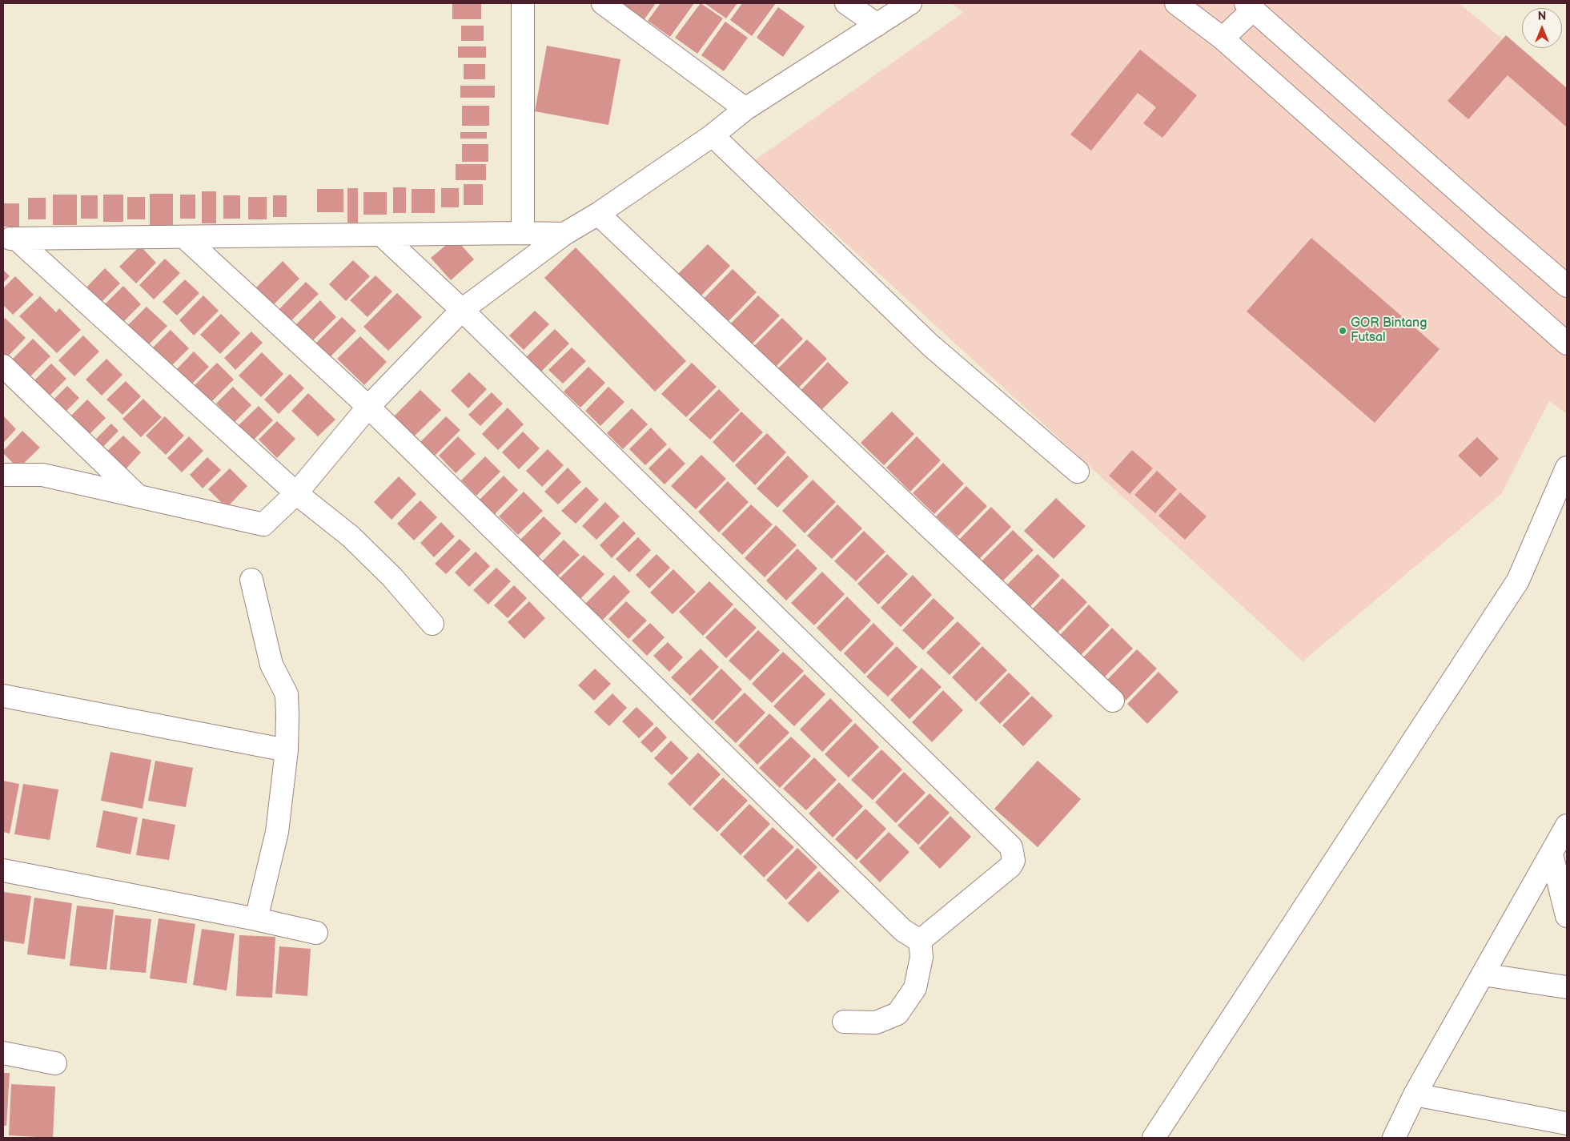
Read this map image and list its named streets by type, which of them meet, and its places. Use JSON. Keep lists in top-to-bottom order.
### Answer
{
  "places": ["GOR Bintang Futsal"],
  "north": "top"
}
